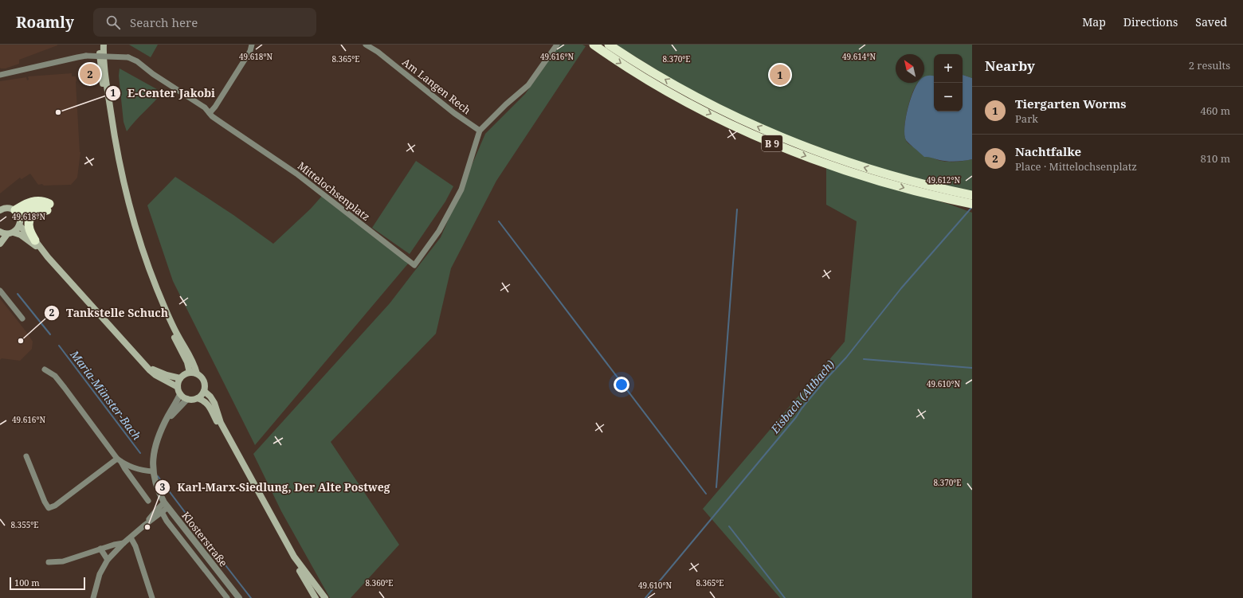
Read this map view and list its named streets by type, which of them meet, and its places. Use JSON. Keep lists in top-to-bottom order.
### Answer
{
  "streets": {
    "highway": ["B 9"],
    "street": ["Am Langen Rech", "Mittelochsenplatz", "Klosterstraße"]
  },
  "crossings": [
    ["Am Langen Rech", "Mittelochsenplatz"]
  ],
  "water": ["Maria-Münster-Bach", "Eisbach (Altbach)"],
  "places": ["E-Center Jakobi", "Tankstelle Schuch", "Karl-Marx-Siedlung, Der Alte Postweg"],
  "scale_bar": "100 m",
  "north": "top left",
  "page": {
    "header": "Roamly",
    "search": "Search here",
    "nav": ["Map", "Directions", "Saved"],
    "heading": ["Nearby", "2 results"],
    "map_buttons": ["+", "−"],
    "pins": ["2", "1"],
    "list": [
      {
        "mark": "1",
        "name": "Tiergarten Worms",
        "note": "Park",
        "value": "460 m"
      },
      {
        "mark": "2",
        "name": "Nachtfalke",
        "note": "Place · Mittelochsenplatz",
        "value": "810 m"
      }
    ],
    "scale": "100 m"
  },
  "coordinates": [
    "49.618°N",
    "49.616°N",
    "49.614°N",
    "8.365°E",
    "8.370°E",
    "49.612°N",
    "49.610°N",
    "8.355°E",
    "8.360°E"
  ]
}
